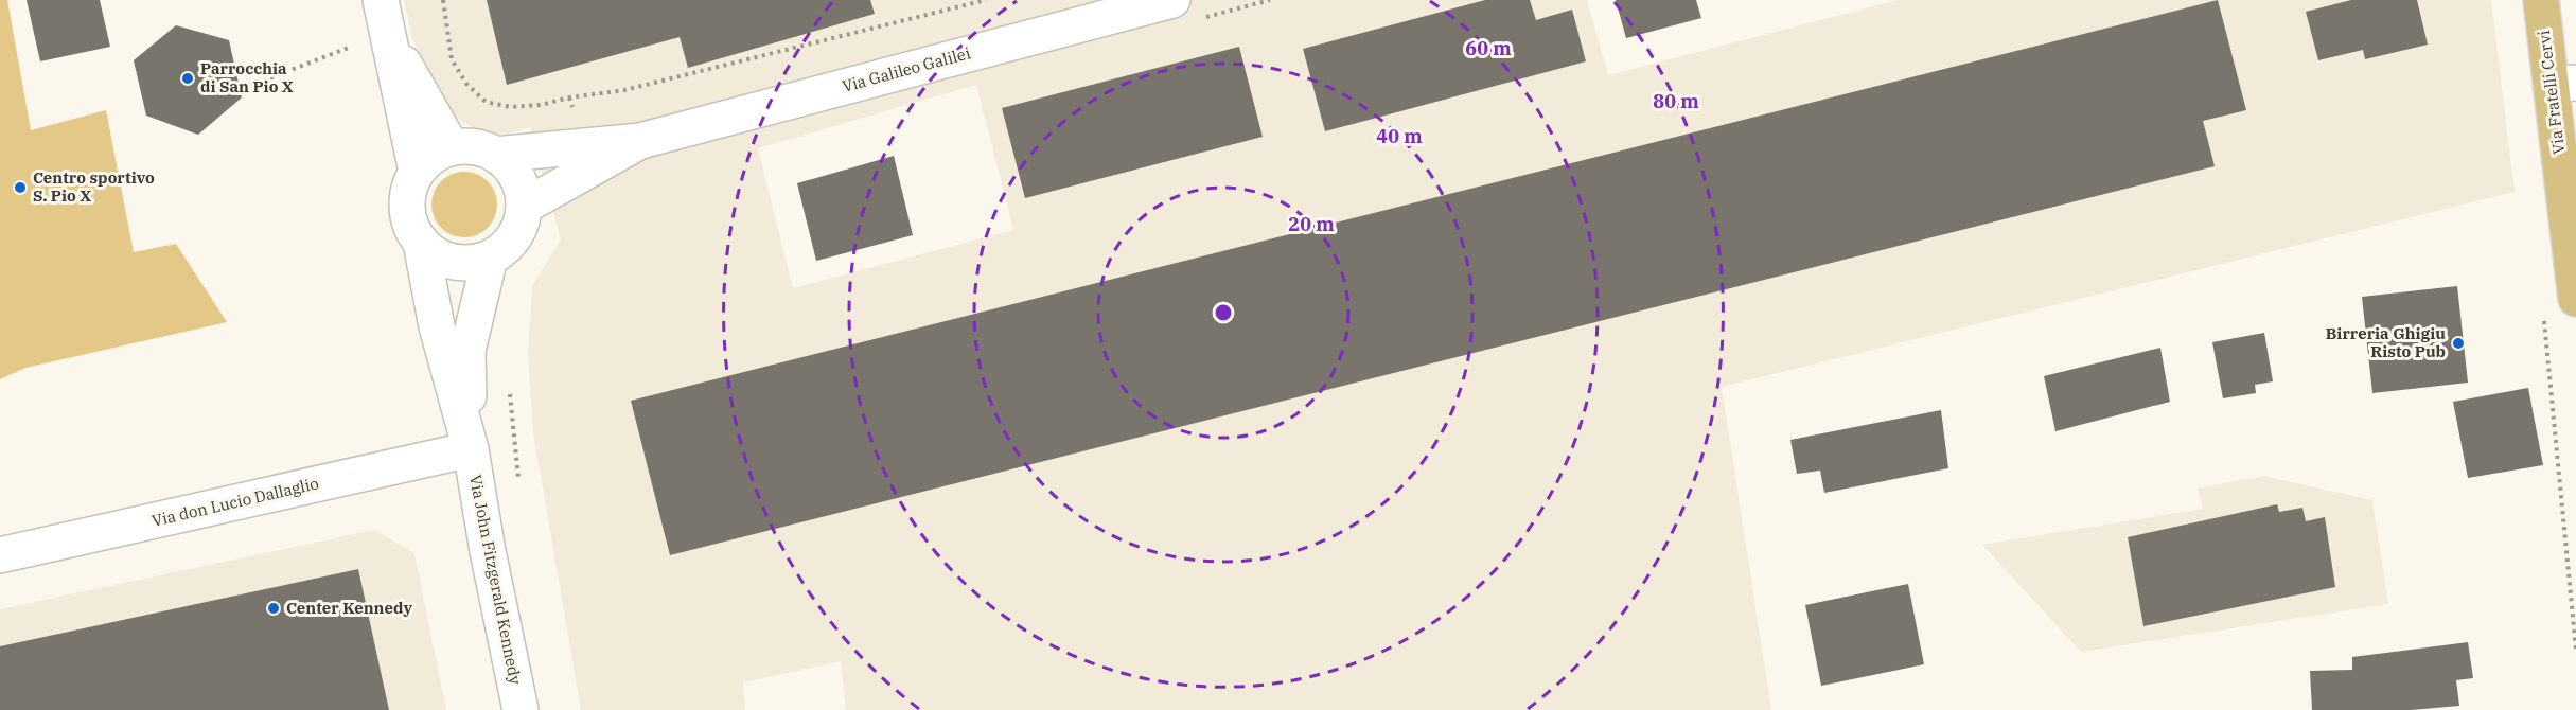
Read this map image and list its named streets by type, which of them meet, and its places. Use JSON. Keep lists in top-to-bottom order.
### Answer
{
  "streets": {
    "main road": ["Via Fratelli Cervi"],
    "street": ["Via Galileo Galilei", "Via don Lucio Dallaglio", "Via John Fitzgerald Kennedy"]
  },
  "crossings": [
    ["Via Galileo Galilei", "Via John Fitzgerald Kennedy"],
    ["Via don Lucio Dallaglio", "Via John Fitzgerald Kennedy"]
  ],
  "places": [
    "Parrocchia di San Pio X",
    "Centro sportivo S. Pio X",
    "Birreria Ghigiu Risto Pub",
    "Center Kennedy"
  ],
  "rings": [
    "60 m",
    "80 m",
    "40 m",
    "20 m"
  ]
}
